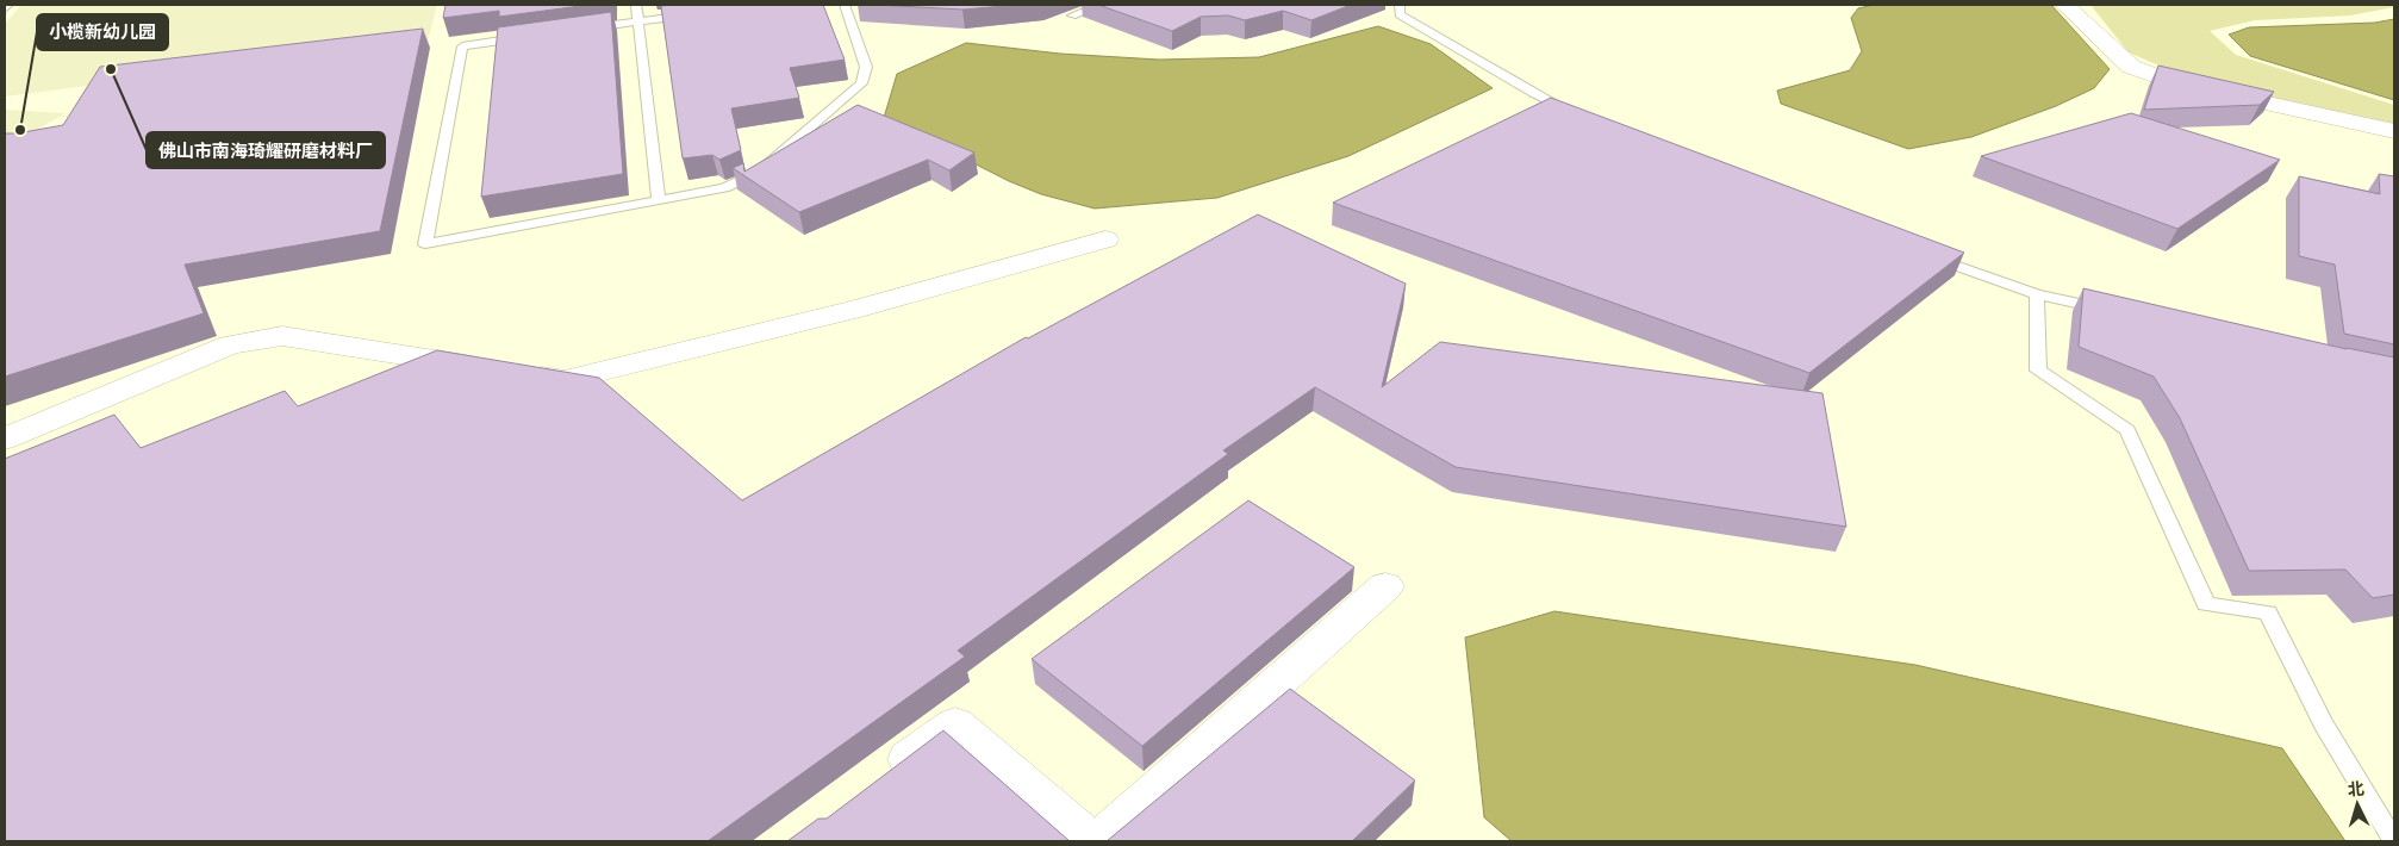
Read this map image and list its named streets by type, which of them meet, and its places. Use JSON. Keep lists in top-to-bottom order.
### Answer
{
  "places": ["佛山市南海琦耀研磨材料厂", "小榄新幼儿园"],
  "north": "top"
}
